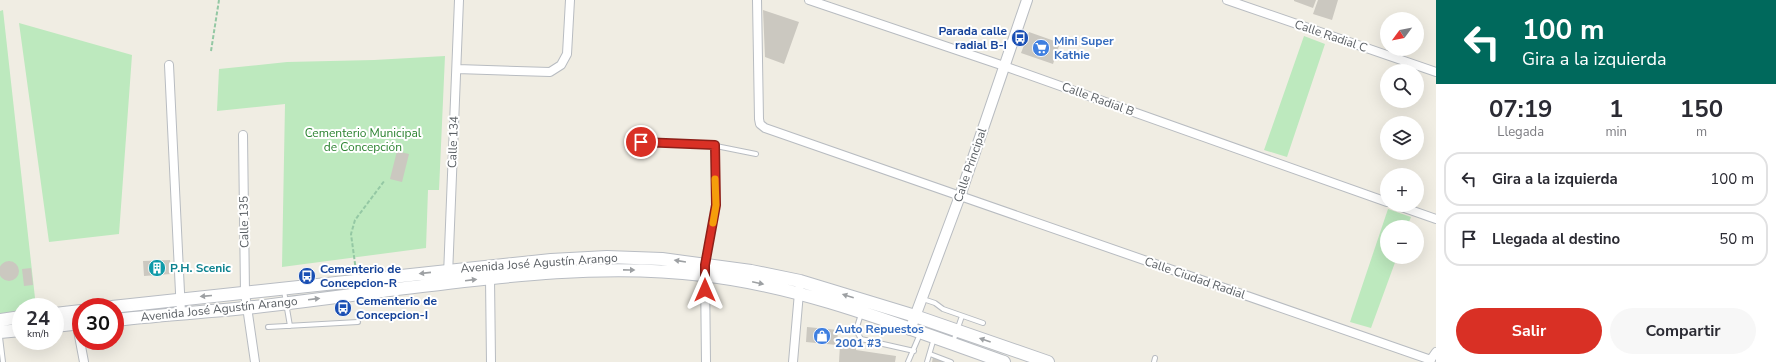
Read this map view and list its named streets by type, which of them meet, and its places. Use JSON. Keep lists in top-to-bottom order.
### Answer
{
  "streets": {
    "main road": ["Avenida José Agustín Arango"],
    "street": [
      "Calle Radial C",
      "Calle Radial B",
      "Calle 134",
      "Calle Principal",
      "Calle 135",
      "Calle Ciudad Radial"
    ]
  },
  "crossings": [
    ["Calle Radial B", "Calle Principal"],
    ["Calle 134", "Avenida José Agustín Arango"],
    ["Calle Principal", "Avenida José Agustín Arango"],
    ["Calle Principal", "Calle Ciudad Radial"],
    ["Calle 135", "Avenida José Agustín Arango"]
  ],
  "parks": ["Cementerio Municipal de Concepción"],
  "places": {
    "bus stop": ["Parada calle radial B-I", "Cementerio de Concepcion-R", "Cementerio de Concepcion-I"],
    "supermarket": ["Mini Super Kathie"],
    "building": ["P.H. Scenic"],
    "shop": ["Auto Repuestos 2001 #3"]
  },
  "north": "bottom left",
  "page": {
    "turn": ["100 m", "Gira a la izquierda"],
    "map_buttons": ["+", "−"],
    "eta": [
      "07:19",
      "Llegada",
      "1",
      "min",
      "150",
      "m"
    ],
    "list": [
      {
        "name": "Gira a la izquierda",
        "value": "100 m"
      },
      {
        "name": "Llegada al destino",
        "value": "50 m"
      }
    ],
    "speed": "24 km/h",
    "limit": "30",
    "buttons": ["Salir", "Compartir"]
  }
}
